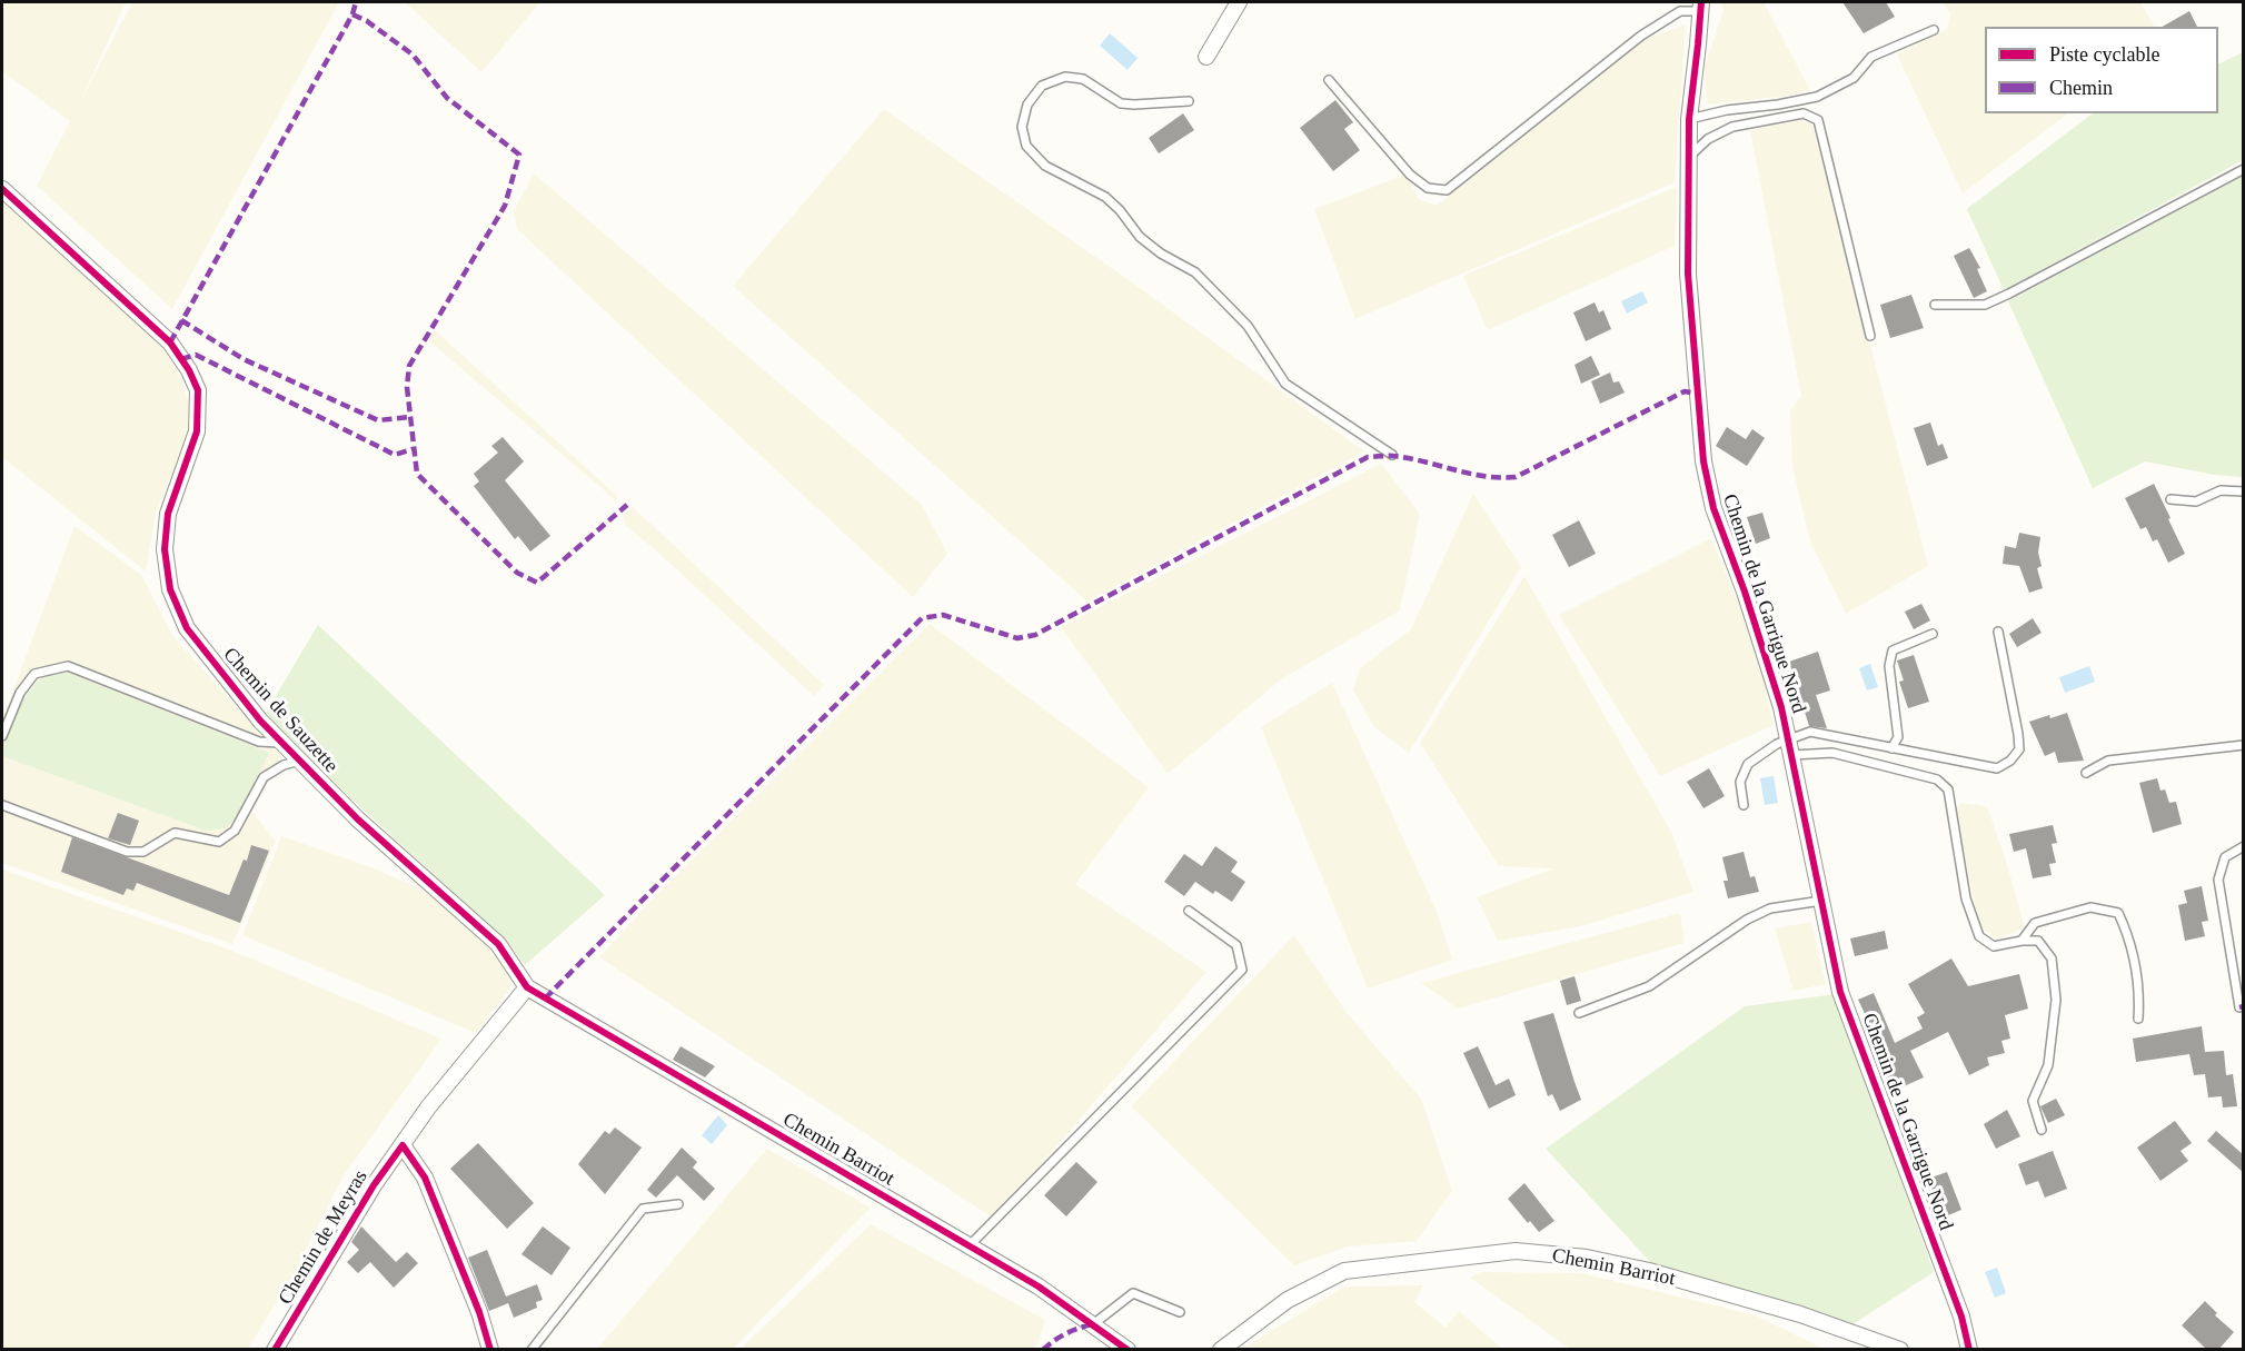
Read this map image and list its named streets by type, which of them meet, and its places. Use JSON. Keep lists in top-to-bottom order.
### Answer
{
  "streets": {
    "street": [
      "Chemin de la Garrigue Nord",
      "Chemin de Sauzette",
      "Chemin Barriot",
      "Chemin de Meyras"
    ]
  },
  "crossings": [
    ["Chemin de Sauzette", "Chemin Barriot"],
    ["Chemin de Sauzette", "Chemin de Meyras"],
    ["Chemin Barriot", "Chemin de Meyras"]
  ],
  "legend": ["Piste cyclable", "Chemin"]
}
